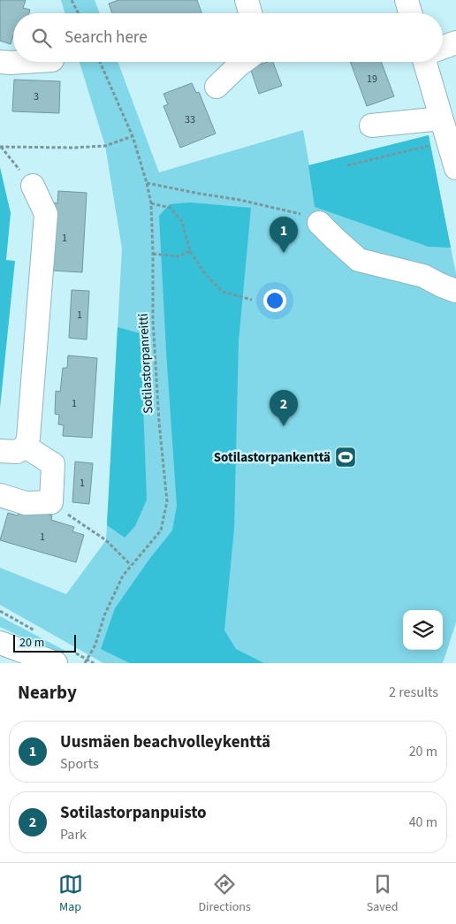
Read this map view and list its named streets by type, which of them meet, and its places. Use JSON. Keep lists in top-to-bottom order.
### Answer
{
  "streets": {
    "path": ["Sotilastorpanreitti"]
  },
  "places": {
    "sports": ["Sotilastorpankenttä"]
  },
  "house_numbers": [
    "19",
    "3",
    "33",
    "1",
    "1",
    "1",
    "1",
    "1"
  ],
  "scale_bar": "20 m",
  "page": {
    "search": "Search here",
    "pins": ["1", "2"],
    "scale": "20 m",
    "heading": ["Nearby", "2 results"],
    "list": [
      {
        "mark": "1",
        "name": "Uusmäen beachvolleykenttä",
        "note": "Sports",
        "value": "20 m"
      },
      {
        "mark": "2",
        "name": "Sotilastorpanpuisto",
        "note": "Park",
        "value": "40 m"
      }
    ],
    "nav": ["Map", "Directions", "Saved"]
  }
}
